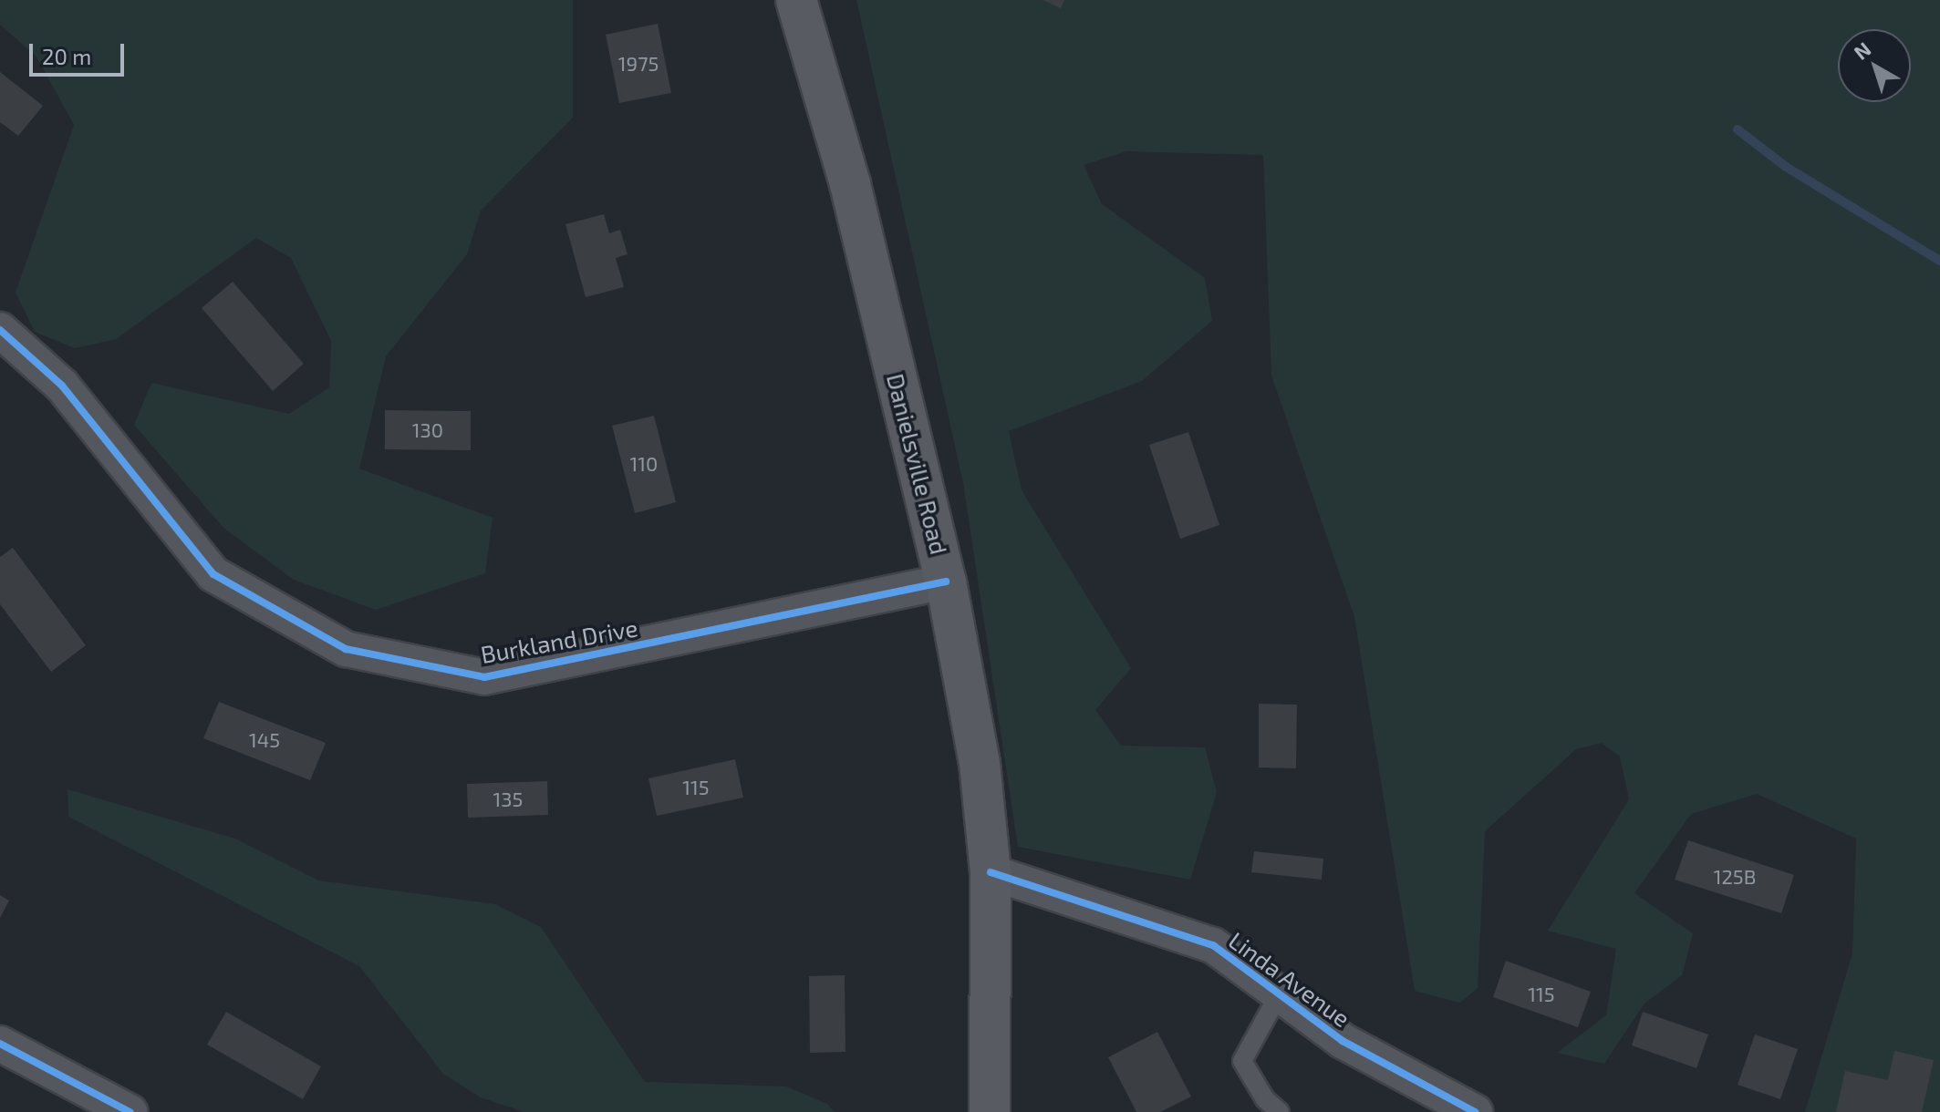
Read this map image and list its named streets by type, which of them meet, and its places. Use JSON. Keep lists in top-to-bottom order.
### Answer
{
  "streets": {
    "main road": ["Danielsville Road"],
    "street": ["Burkland Drive", "Linda Avenue"]
  },
  "crossings": [
    ["Danielsville Road", "Burkland Drive"],
    ["Danielsville Road", "Linda Avenue"]
  ],
  "house_numbers": [
    "1975",
    "130",
    "110",
    "145",
    "115",
    "135",
    "125B",
    "115"
  ],
  "scale_bar": "20 m",
  "north": "top left"
}
